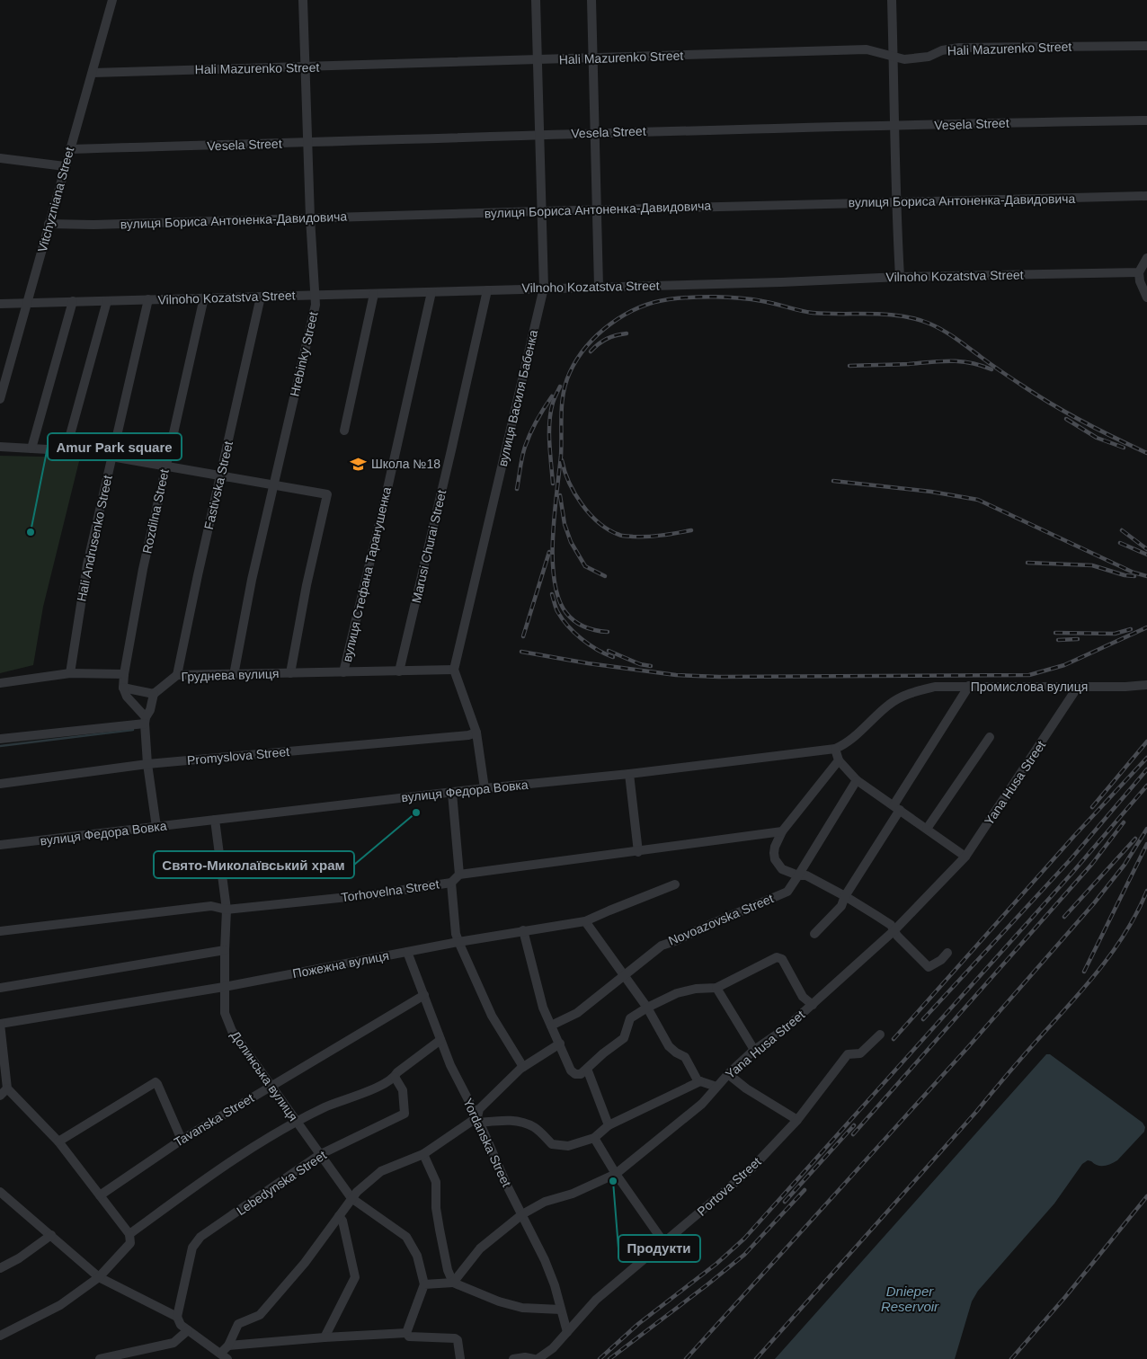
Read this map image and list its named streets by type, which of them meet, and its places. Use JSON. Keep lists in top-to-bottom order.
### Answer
{
  "streets": {
    "street": [
      "Hali Mazurenko Street",
      "Vesela Street",
      "Vitchyzniana Street",
      "вулиця Бориса Антоненка-Давидовича",
      "Vilnoho Kozatstva Street",
      "Hrebinky Street",
      "вулиця Василя Бабенка",
      "Fastivska Street",
      "Rozdilna Street",
      "Hali Andrusenko Street",
      "Marusi Churai Street",
      "вулиця Стефана Таранушенка",
      "Груднева вулиця",
      "Промислова вулиця",
      "Promyslova Street",
      "Yana Husa Street",
      "вулиця Федора Вовка",
      "Torhovelna Street",
      "Novoazovska Street",
      "Пожежна вулиця",
      "Долинська вулиця",
      "Tavanska Street",
      "Yordanska Street",
      "Lebedynska Street",
      "Portova Street"
    ]
  },
  "crossings": [
    ["Hali Mazurenko Street", "Vitchyzniana Street"],
    ["Hali Mazurenko Street", "Hrebinky Street"],
    ["Hali Mazurenko Street", "вулиця Василя Бабенка"],
    ["Vesela Street", "Vitchyzniana Street"],
    ["Vesela Street", "Hrebinky Street"],
    ["Vesela Street", "вулиця Василя Бабенка"],
    ["Vitchyzniana Street", "вулиця Бориса Антоненка-Давидовича"],
    ["Vitchyzniana Street", "Vilnoho Kozatstva Street"],
    ["вулиця Бориса Антоненка-Давидовича", "Hrebinky Street"],
    ["вулиця Бориса Антоненка-Давидовича", "вулиця Василя Бабенка"],
    ["Vilnoho Kozatstva Street", "Hrebinky Street"],
    ["Vilnoho Kozatstva Street", "вулиця Василя Бабенка"],
    ["Vilnoho Kozatstva Street", "Fastivska Street"],
    ["Vilnoho Kozatstva Street", "Rozdilna Street"],
    ["Vilnoho Kozatstva Street", "Hali Andrusenko Street"],
    ["Vilnoho Kozatstva Street", "Marusi Churai Street"],
    ["Vilnoho Kozatstva Street", "вулиця Стефана Таранушенка"],
    ["Hrebinky Street", "Груднева вулиця"],
    ["вулиця Василя Бабенка", "Груднева вулиця"],
    ["Fastivska Street", "Груднева вулиця"],
    ["Marusi Churai Street", "Груднева вулиця"],
    ["вулиця Стефана Таранушенка", "Груднева вулиця"],
    ["Промислова вулиця", "Yana Husa Street"],
    ["Промислова вулиця", "вулиця Федора Вовка"],
    ["Yana Husa Street", "Yordanska Street"],
    ["вулиця Федора Вовка", "Долинська вулиця"],
    ["Torhovelna Street", "Долинська вулиця"],
    ["Пожежна вулиця", "Долинська вулиця"],
    ["Пожежна вулиця", "Yordanska Street"],
    ["Долинська вулиця", "Tavanska Street"],
    ["Долинська вулиця", "Lebedynska Street"],
    ["Tavanska Street", "Yordanska Street"],
    ["Yordanska Street", "Portova Street"]
  ],
  "water": ["Dnieper Reservoir"],
  "places": {
    "school or university": ["Школа №18"],
    "other": ["Amur Park square", "Свято-Миколаївський храм", "Продукти"]
  }
}
